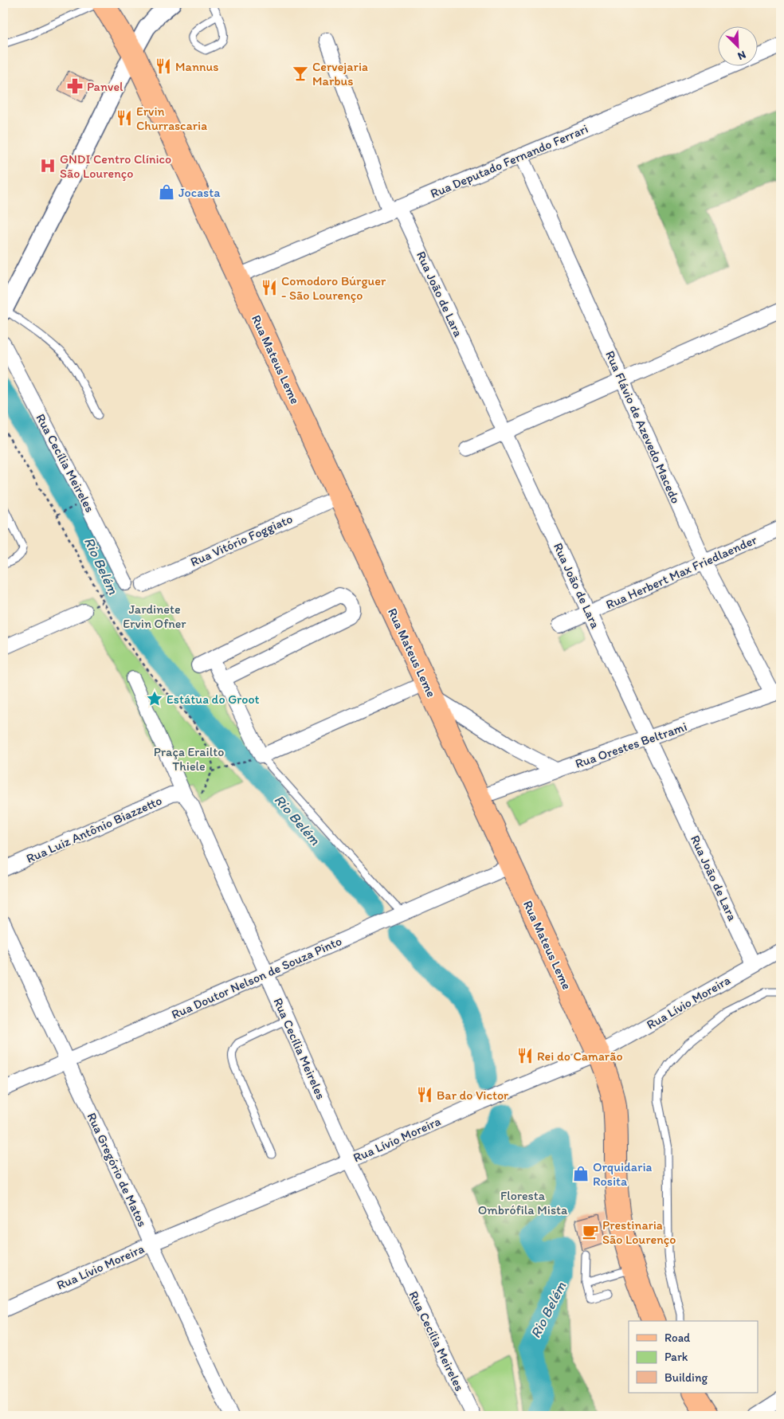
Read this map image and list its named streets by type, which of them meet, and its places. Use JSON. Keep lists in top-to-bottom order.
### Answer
{
  "streets": {
    "main road": ["Rua Mateus Leme"],
    "street": [
      "Rua Deputado Fernando Ferrari",
      "Rua João de Lara",
      "Rua Flávio de Azevedo Macedo",
      "Rua Cecília Meireles",
      "Rua Vitório Foggiato",
      "Rua Herbert Max Friedlaender",
      "Rua Orestes Beltrami",
      "Rua Luiz Antônio Biazzetto",
      "Rua Doutor Nelson de Souza Pinto",
      "Rua Lívio Moreira",
      "Rua Gregório de Matos"
    ]
  },
  "crossings": [
    ["Rua Deputado Fernando Ferrari", "Rua João de Lara"],
    ["Rua Deputado Fernando Ferrari", "Rua Mateus Leme"],
    ["Rua Deputado Fernando Ferrari", "Rua Flávio de Azevedo Macedo"],
    ["Rua João de Lara", "Rua Herbert Max Friedlaender"],
    ["Rua João de Lara", "Rua Orestes Beltrami"],
    ["Rua João de Lara", "Rua Lívio Moreira"],
    ["Rua Mateus Leme", "Rua Vitório Foggiato"],
    ["Rua Mateus Leme", "Rua Orestes Beltrami"],
    ["Rua Mateus Leme", "Rua Doutor Nelson de Souza Pinto"],
    ["Rua Mateus Leme", "Rua Lívio Moreira"],
    ["Rua Flávio de Azevedo Macedo", "Rua Herbert Max Friedlaender"],
    ["Rua Flávio de Azevedo Macedo", "Rua Orestes Beltrami"],
    ["Rua Cecília Meireles", "Rua Luiz Antônio Biazzetto"],
    ["Rua Cecília Meireles", "Rua Doutor Nelson de Souza Pinto"],
    ["Rua Cecília Meireles", "Rua Lívio Moreira"],
    ["Rua Doutor Nelson de Souza Pinto", "Rua Gregório de Matos"],
    ["Rua Lívio Moreira", "Rua Gregório de Matos"]
  ],
  "water": ["Rio Belém"],
  "parks": ["Jardinete Ervin Ofner", "Praça Erailto Thiele", "Floresta Ombrófila Mista"],
  "places": {
    "restaurant": [
      "Mannus",
      "Ervin Churrascaria",
      "Comodoro Búrguer - São Lourenço",
      "Rei do Camarão",
      "Bar do Victor"
    ],
    "bar": ["Cervejaria Marbus"],
    "pharmacy": ["Panvel"],
    "hospital": ["GNDI Centro Clínico São Lourenço"],
    "shop": ["Jocasta", "Orquidaria Rosita"],
    "place": ["Estátua do Groot"],
    "cafe": ["Prestinaria São Lourenço"]
  },
  "legend": ["Road", "Park", "Building"],
  "north": "bottom right"
}
